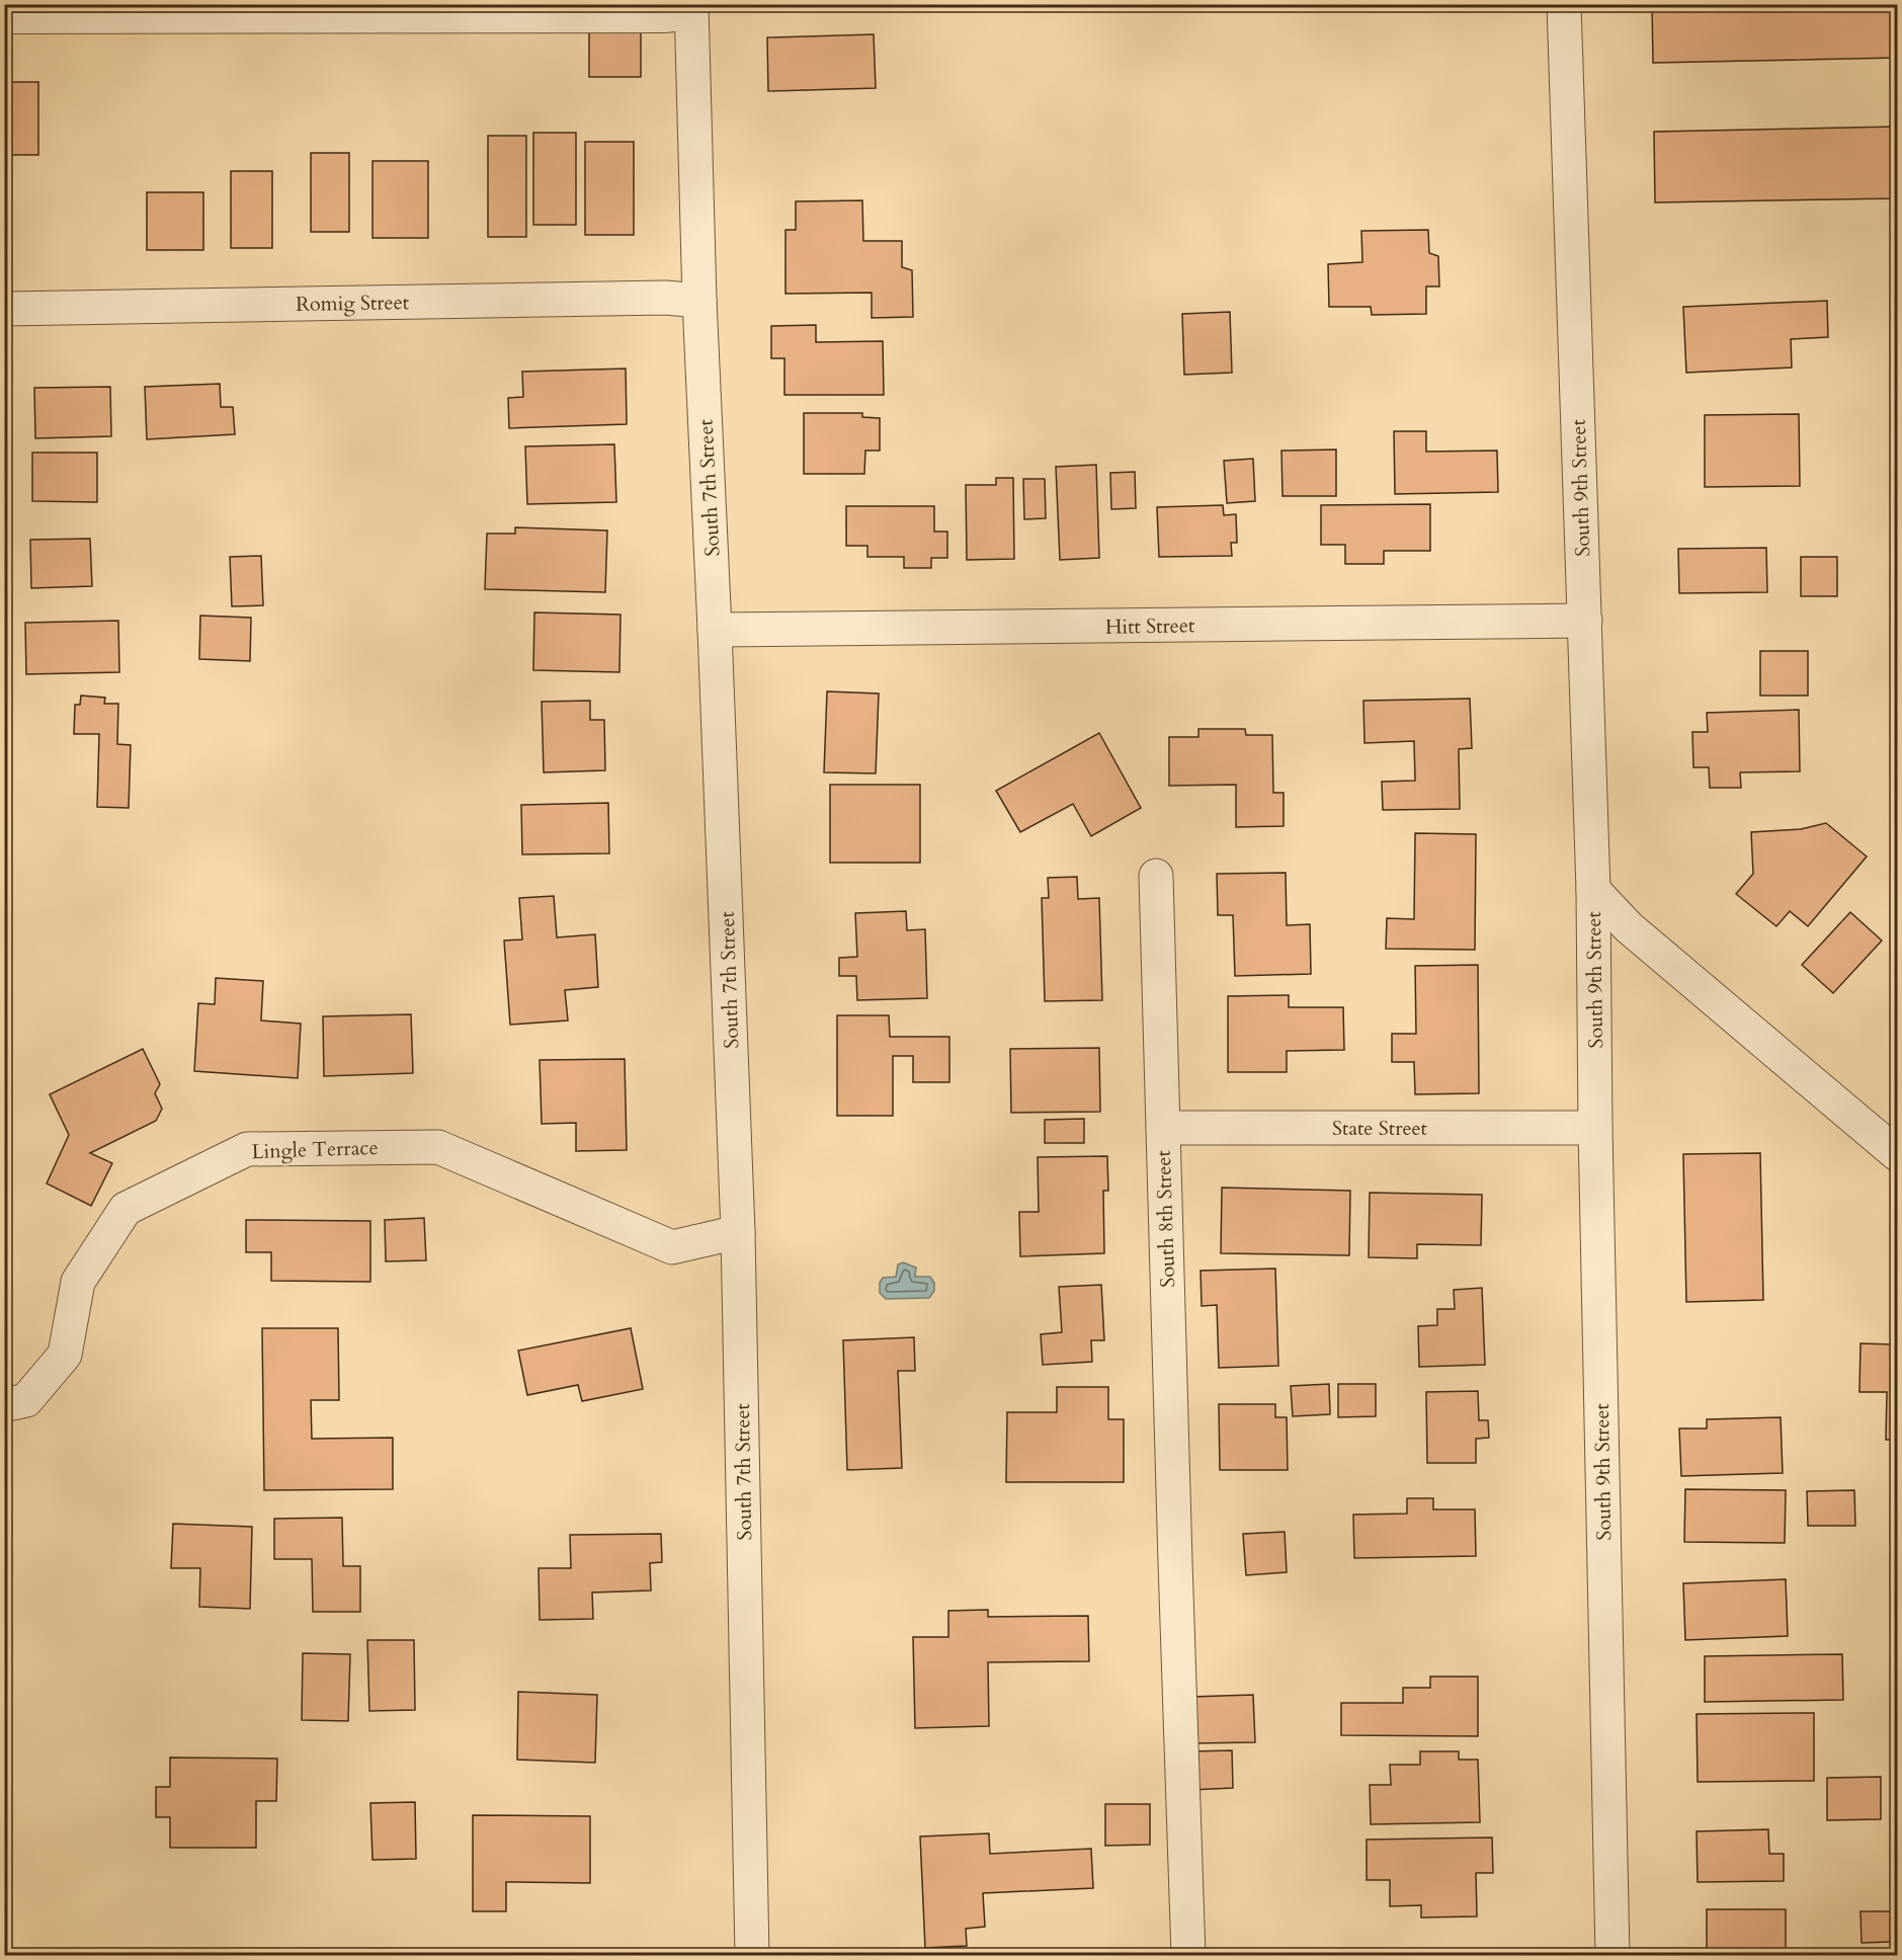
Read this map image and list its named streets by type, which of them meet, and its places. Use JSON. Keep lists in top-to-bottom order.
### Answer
{
  "streets": {
    "street": [
      "Romig Street",
      "South 7th Street",
      "South 9th Street",
      "Hitt Street",
      "State Street",
      "Lingle Terrace",
      "South 8th Street"
    ]
  },
  "crossings": [
    ["Romig Street", "South 7th Street"],
    ["South 7th Street", "Hitt Street"],
    ["South 7th Street", "Lingle Terrace"],
    ["South 9th Street", "Hitt Street"],
    ["South 9th Street", "State Street"],
    ["State Street", "South 8th Street"]
  ]
}
